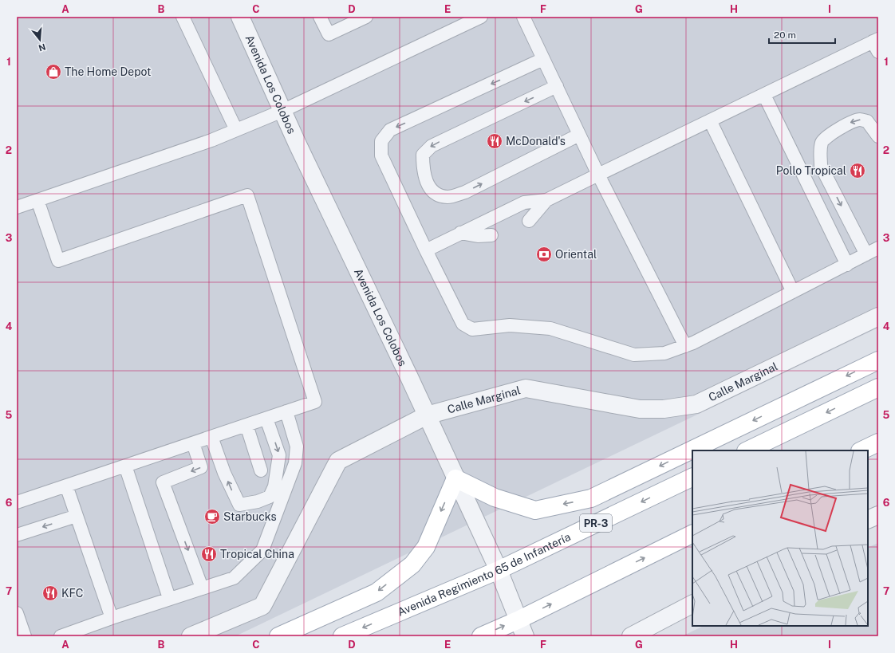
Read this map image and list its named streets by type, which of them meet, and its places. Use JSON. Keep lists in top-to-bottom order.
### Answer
{
  "streets": {
    "main road": ["PR-3", "Avenida Regimiento 65 de Infantería"],
    "street": ["Avenida Los Colobos", "Calle Marginal"]
  },
  "crossings": [
    ["Avenida Los Colobos", "Calle Marginal"],
    ["Avenida Los Colobos", "Avenida Regimiento 65 de Infantería"]
  ],
  "places": {
    "shop": ["The Home Depot"],
    "restaurant": [
      "McDonald's",
      "Pollo Tropical",
      "Tropical China",
      "KFC"
    ],
    "bank": ["Oriental"],
    "cafe": ["Starbucks"]
  },
  "scale_bar": "20 m",
  "north": "bottom",
  "grid": {
    "columns": [
      "A",
      "B",
      "C",
      "D",
      "E",
      "F",
      "G",
      "H",
      "I"
    ],
    "rows": [
      "1",
      "2",
      "3",
      "4",
      "5",
      "6",
      "7"
    ]
  }
}
